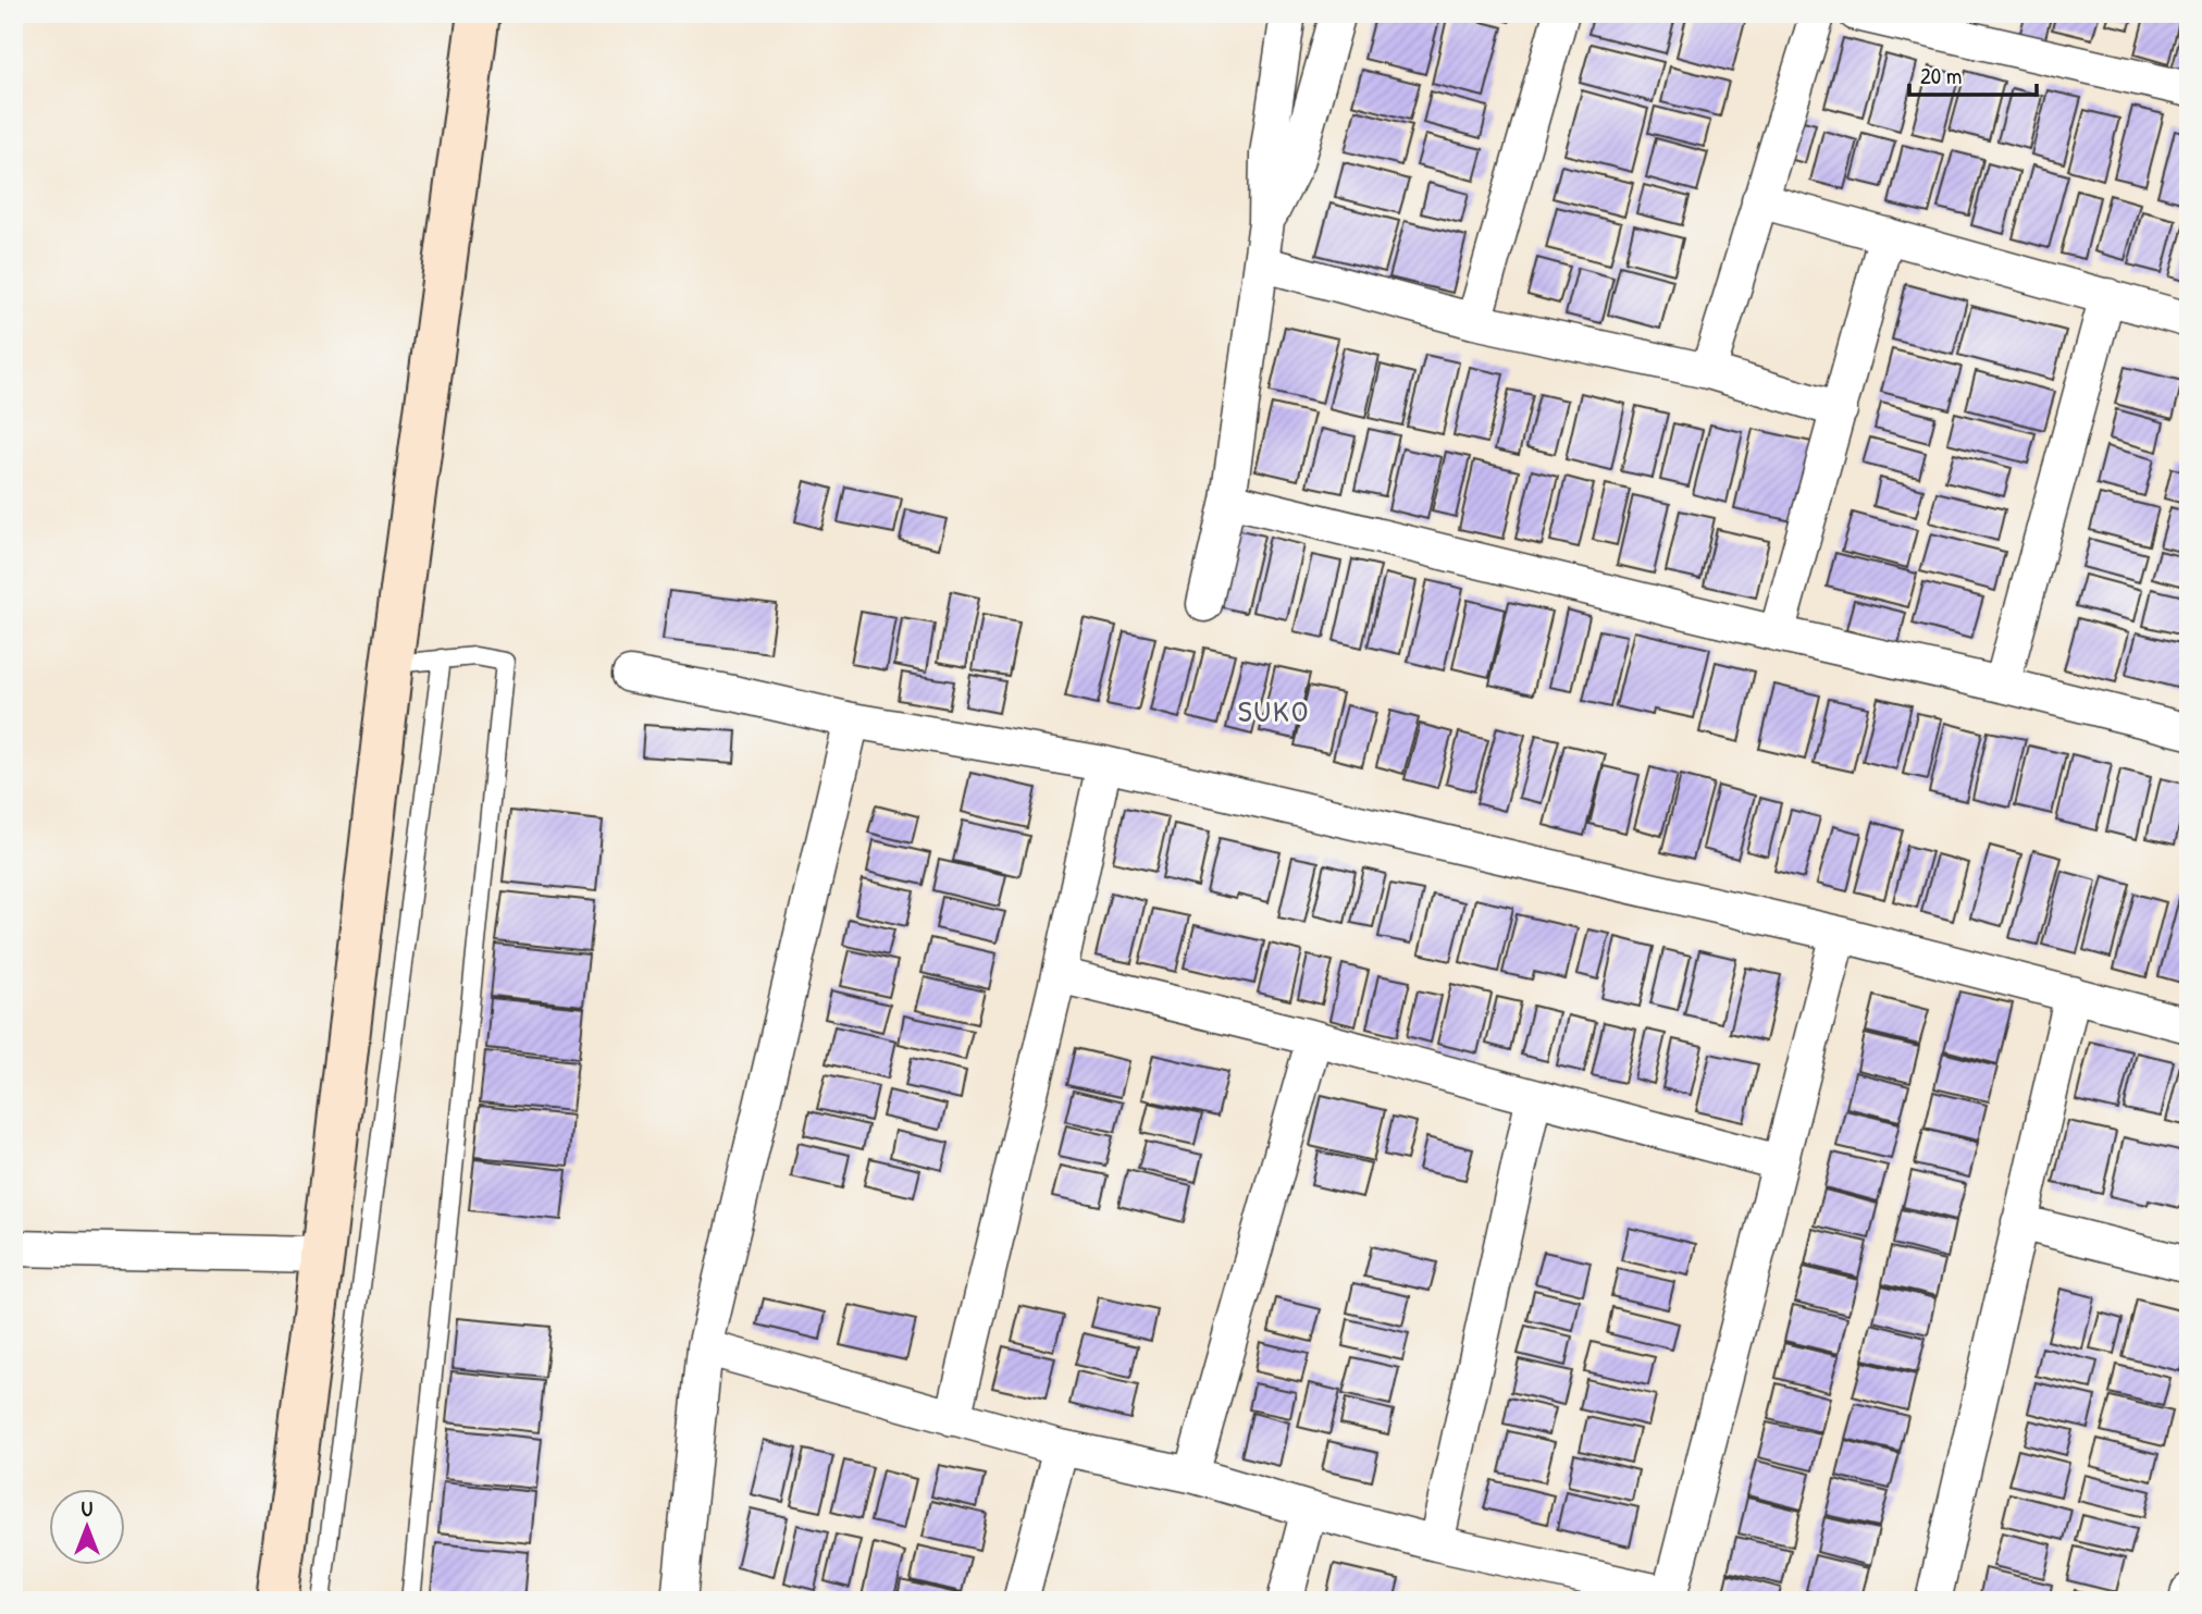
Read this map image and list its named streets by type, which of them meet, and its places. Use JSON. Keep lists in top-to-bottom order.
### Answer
{
  "districts": ["SUKO"],
  "scale_bar": "20 m",
  "north": "top"
}
